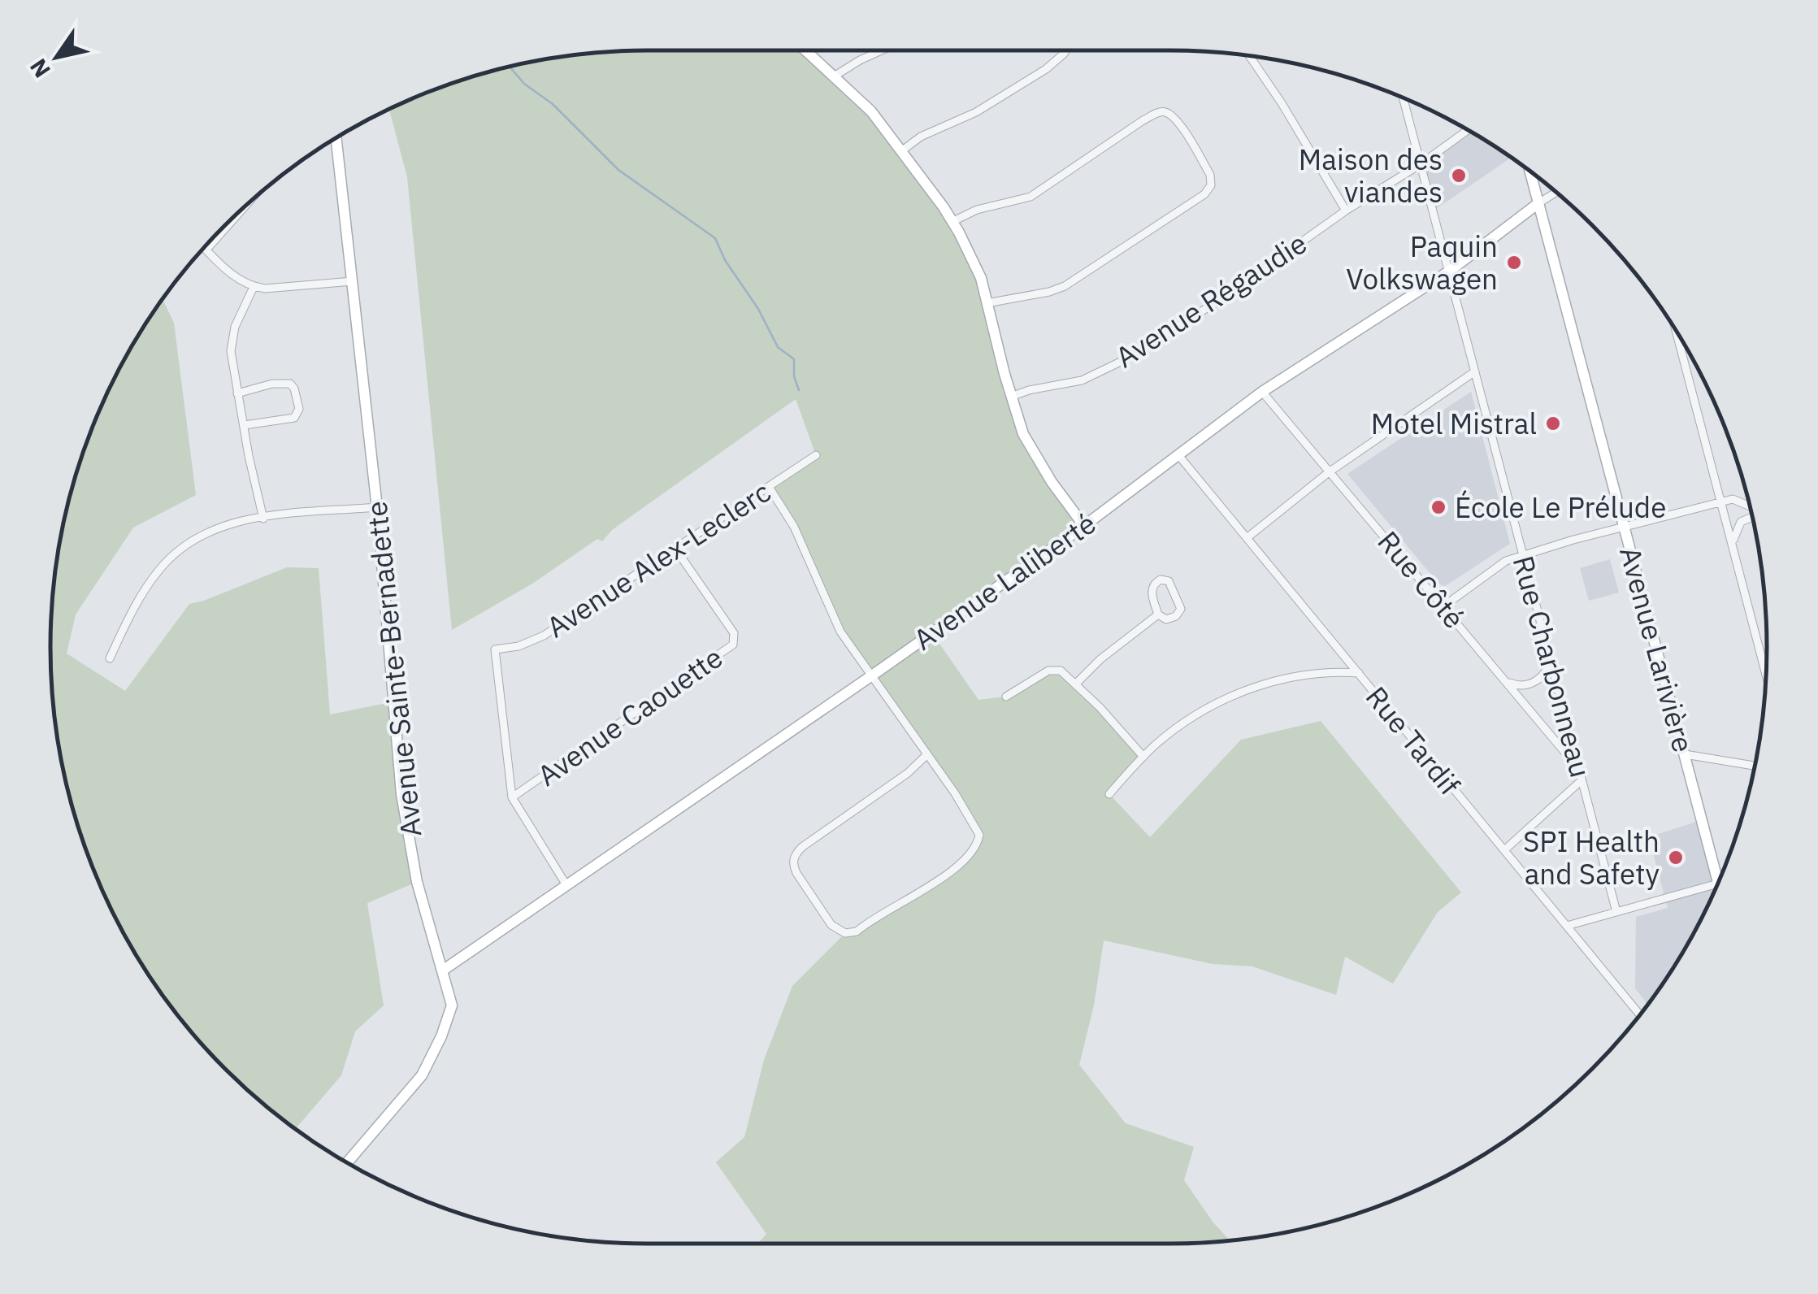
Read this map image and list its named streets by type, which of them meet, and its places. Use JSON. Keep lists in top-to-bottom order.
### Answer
{
  "streets": {
    "street": [
      "Avenue Régaudie",
      "Avenue Alex-Leclerc",
      "Rue Côté",
      "Avenue Laliberté",
      "Avenue Larivière",
      "Rue Charbonneau",
      "Avenue Sainte-Bernadette",
      "Avenue Caouette",
      "Rue Tardif"
    ]
  },
  "crossings": [
    ["Avenue Régaudie", "Rue Charbonneau"],
    ["Avenue Alex-Leclerc", "Avenue Caouette"],
    ["Rue Côté", "Avenue Laliberté"],
    ["Rue Côté", "Rue Charbonneau"],
    ["Avenue Laliberté", "Avenue Larivière"],
    ["Avenue Laliberté", "Rue Charbonneau"],
    ["Avenue Laliberté", "Avenue Sainte-Bernadette"],
    ["Avenue Laliberté", "Rue Tardif"]
  ],
  "places": [
    "Maison des viandes",
    "Paquin Volkswagen",
    "Motel Mistral",
    "École Le Prélude",
    "SPI Health and Safety"
  ],
  "north": "bottom left"
}
